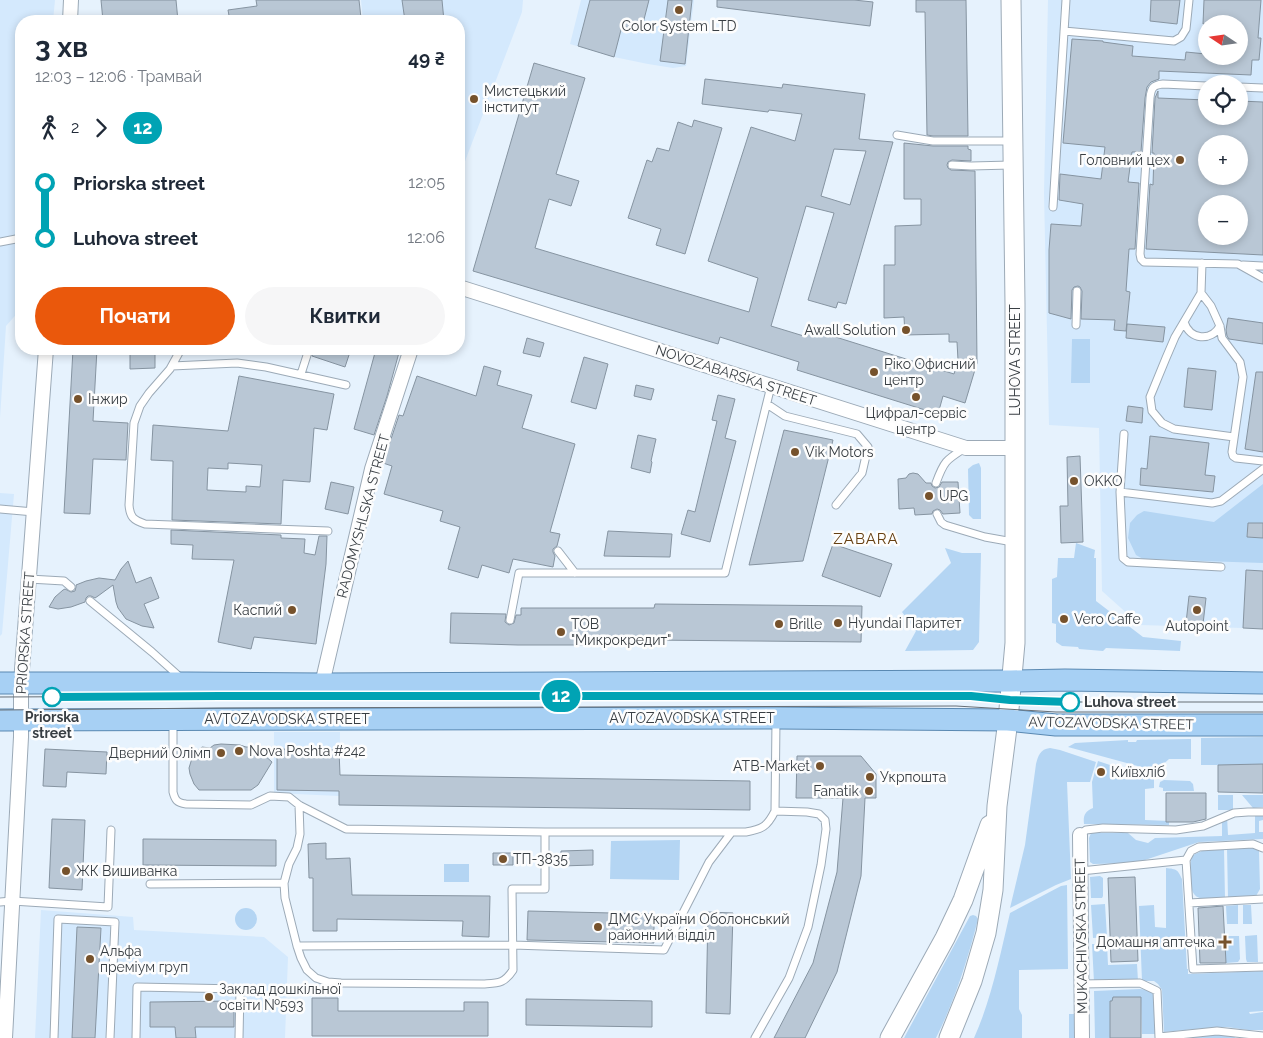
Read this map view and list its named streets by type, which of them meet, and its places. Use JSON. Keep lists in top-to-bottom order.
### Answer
{
  "streets": {
    "main road": ["LUHOVA STREET", "AVTOZAVODSKA STREET"],
    "street": [
      "NOVOZABARSKA STREET",
      "RADOMYSHLSKA STREET",
      "PRIORSKA STREET",
      "MUKACHIVSKA STREET"
    ]
  },
  "crossings": [
    ["LUHOVA STREET", "NOVOZABARSKA STREET"],
    ["LUHOVA STREET", "AVTOZAVODSKA STREET"],
    ["PRIORSKA STREET", "AVTOZAVODSKA STREET"]
  ],
  "districts": ["ZABARA"],
  "places": {
    "other": [
      "Color System LTD",
      "Мистецький інститут",
      "Головний цех",
      "Awall Solution",
      "Ріко Офисний центр",
      "Цифрал-сервіс центр",
      "Інжир",
      "Vik Motors",
      "OKKO",
      "UPG",
      "Каспий",
      "Autopoint",
      "Vero Caffe",
      "Hyundai Паритет",
      "Brille",
      "ТОВ \"Микрокредит\"",
      "Priorska street",
      "Luhova street",
      "Nova Poshta #242",
      "Дверний Олімп",
      "ATB-Market",
      "Київхліб",
      "Укрпошта",
      "Fanatik",
      "ТП-3835",
      "ЖК Вишиванка",
      "ДМС України Оболонський районний відділ",
      "Альфа преміум груп",
      "Заклад дошкільної освіти №593"
    ],
    "health": ["Домашня аптечка"]
  },
  "lines": ["tram line 12"],
  "north": "left",
  "page": {
    "on_map": "12",
    "map_buttons": ["+", "−"],
    "heading": ["3 хв", "12:03 – 12:06 · Трамвай", "49 ₴"],
    "legs": ["2", "12"],
    "list": [
      {
        "name": "Priorska street",
        "value": "12:05"
      },
      {
        "name": "Luhova street",
        "value": "12:06"
      }
    ],
    "buttons": ["Почати", "Квитки"]
  }
}
